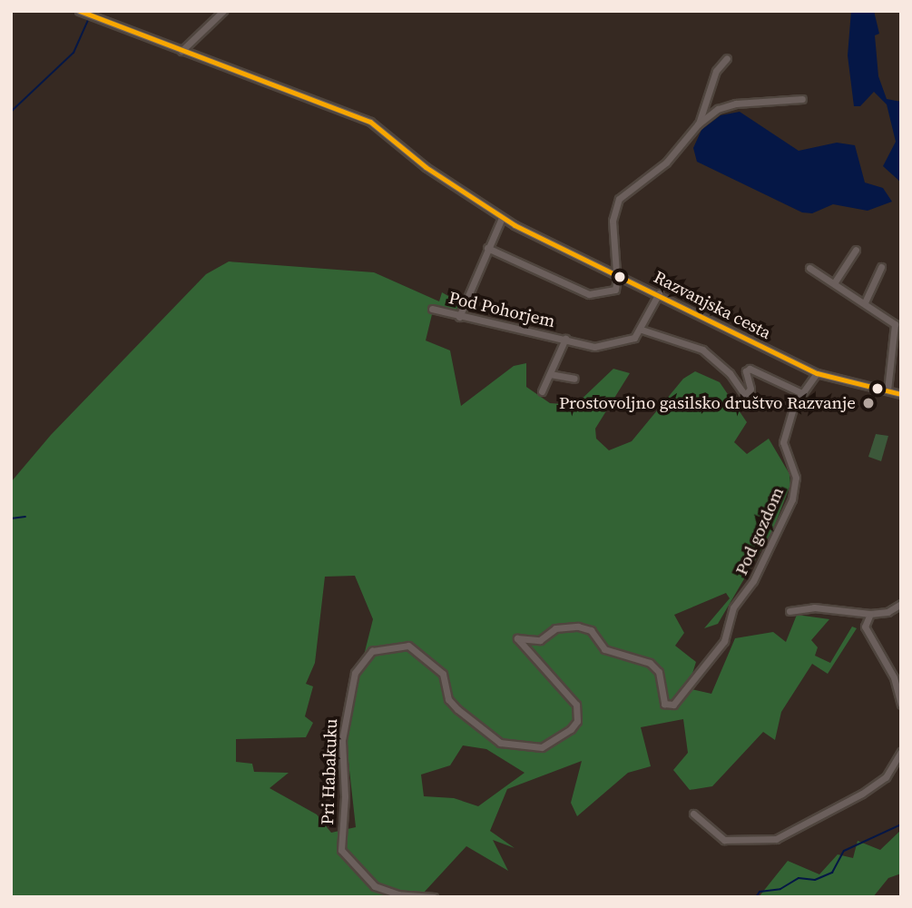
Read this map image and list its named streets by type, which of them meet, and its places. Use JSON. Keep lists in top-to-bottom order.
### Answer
{
  "streets": {
    "street": [
      "Razvanjska cesta",
      "Pod Pohorjem",
      "Pod gozdom",
      "Pri Habakuku"
    ]
  },
  "crossings": [
    ["Razvanjska cesta", "Pod gozdom"],
    ["Pod gozdom", "Pri Habakuku"]
  ],
  "places": ["Prostovoljno gasilsko društvo Razvanje"]
}
